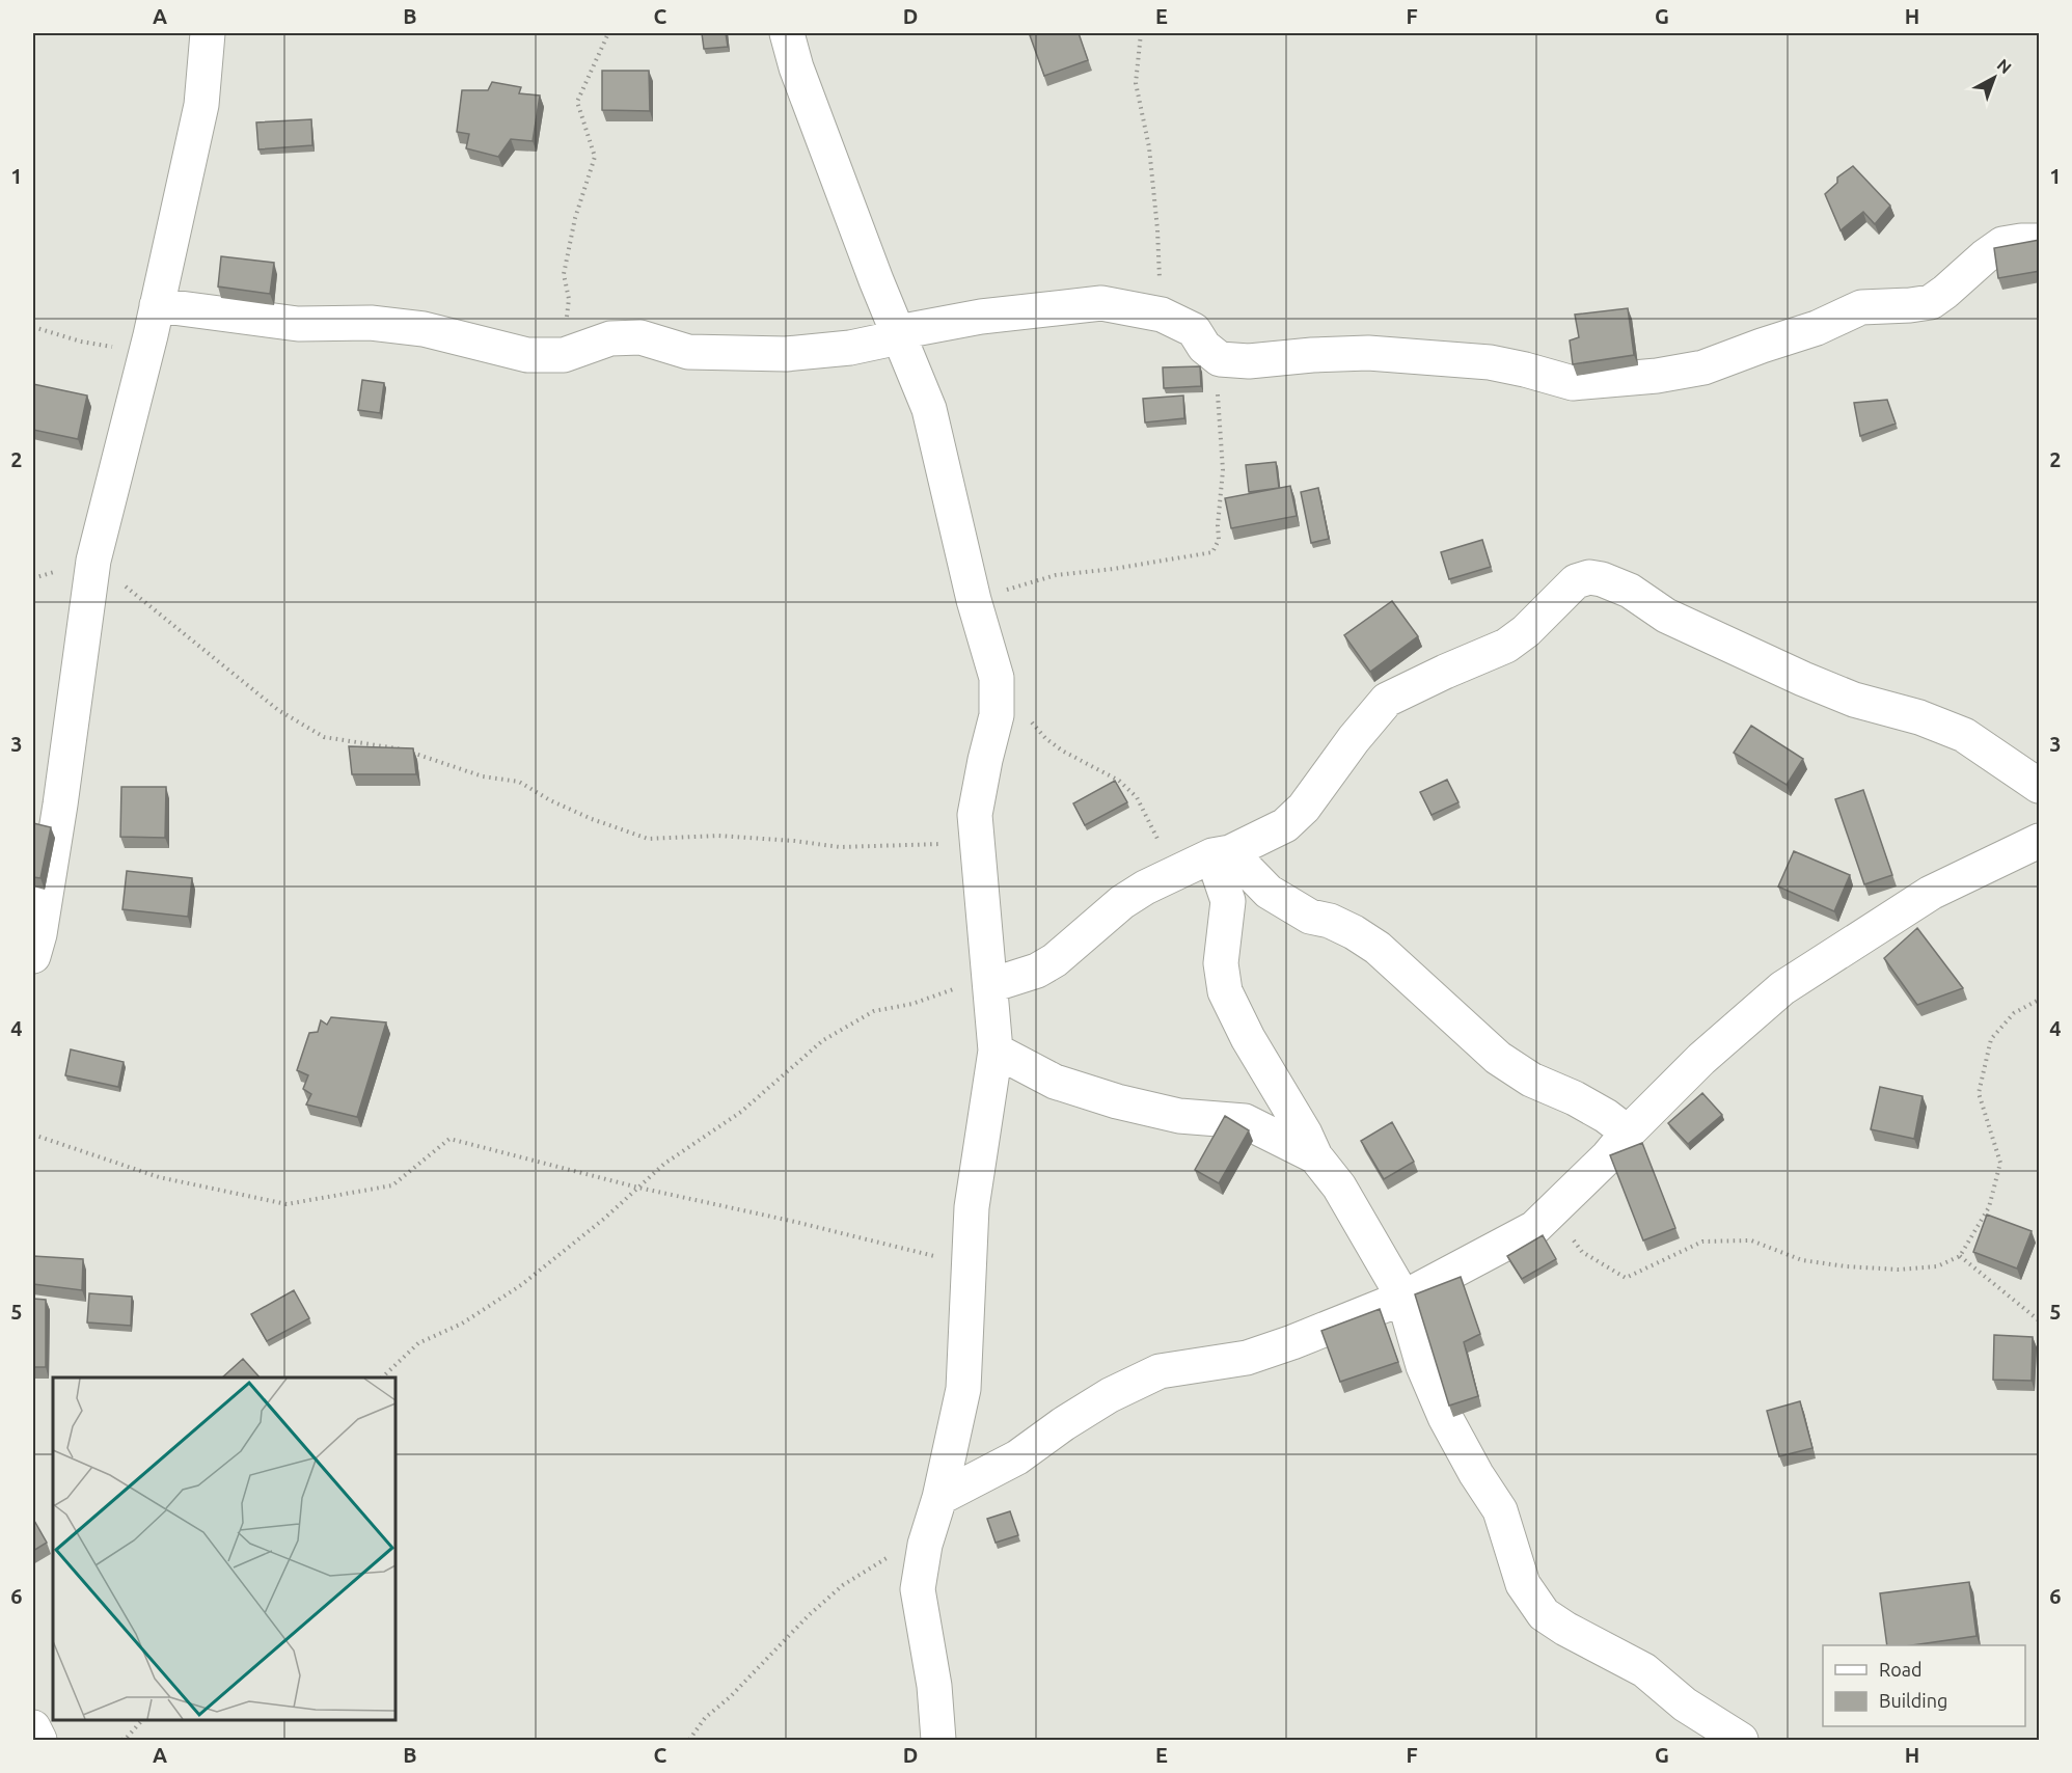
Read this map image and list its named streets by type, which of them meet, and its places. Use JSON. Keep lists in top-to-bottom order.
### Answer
{
  "legend": ["Road", "Building"],
  "north": "top right",
  "grid": {
    "columns": [
      "A",
      "B",
      "C",
      "D",
      "E",
      "F",
      "G",
      "H"
    ],
    "rows": [
      "1",
      "2",
      "3",
      "4",
      "5",
      "6"
    ]
  }
}
